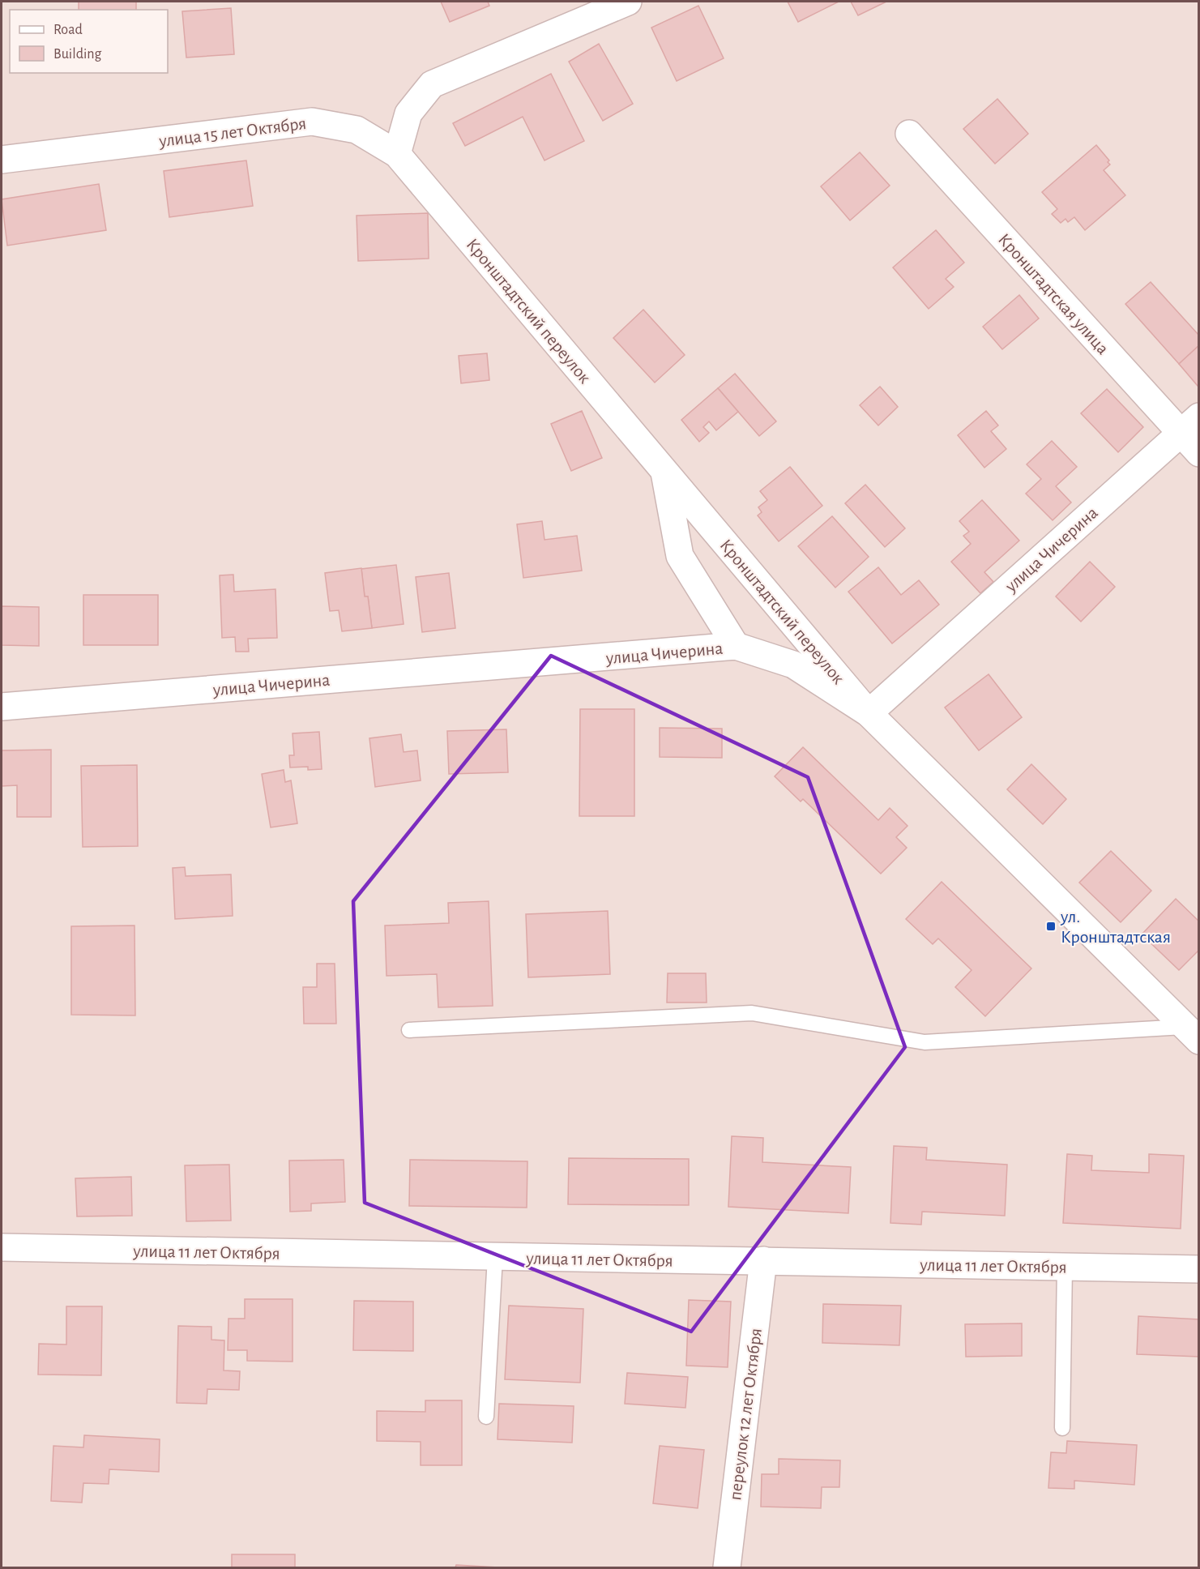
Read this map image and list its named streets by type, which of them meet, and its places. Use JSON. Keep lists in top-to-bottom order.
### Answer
{
  "streets": {
    "street": [
      "улица 15 лет Октября",
      "Кронштадтская улица",
      "Кронштадтский переулок",
      "улица Чичерина",
      "улица 11 лет Октября",
      "переулок 12 лет Октября"
    ]
  },
  "crossings": [
    ["улица 15 лет Октября", "Кронштадтский переулок"],
    ["Кронштадтская улица", "улица Чичерина"],
    ["Кронштадтский переулок", "улица Чичерина"],
    ["улица 11 лет Октября", "переулок 12 лет Октября"]
  ],
  "places": {
    "transit": ["ул. Кронштадтская"]
  },
  "legend": ["Road", "Building"]
}
